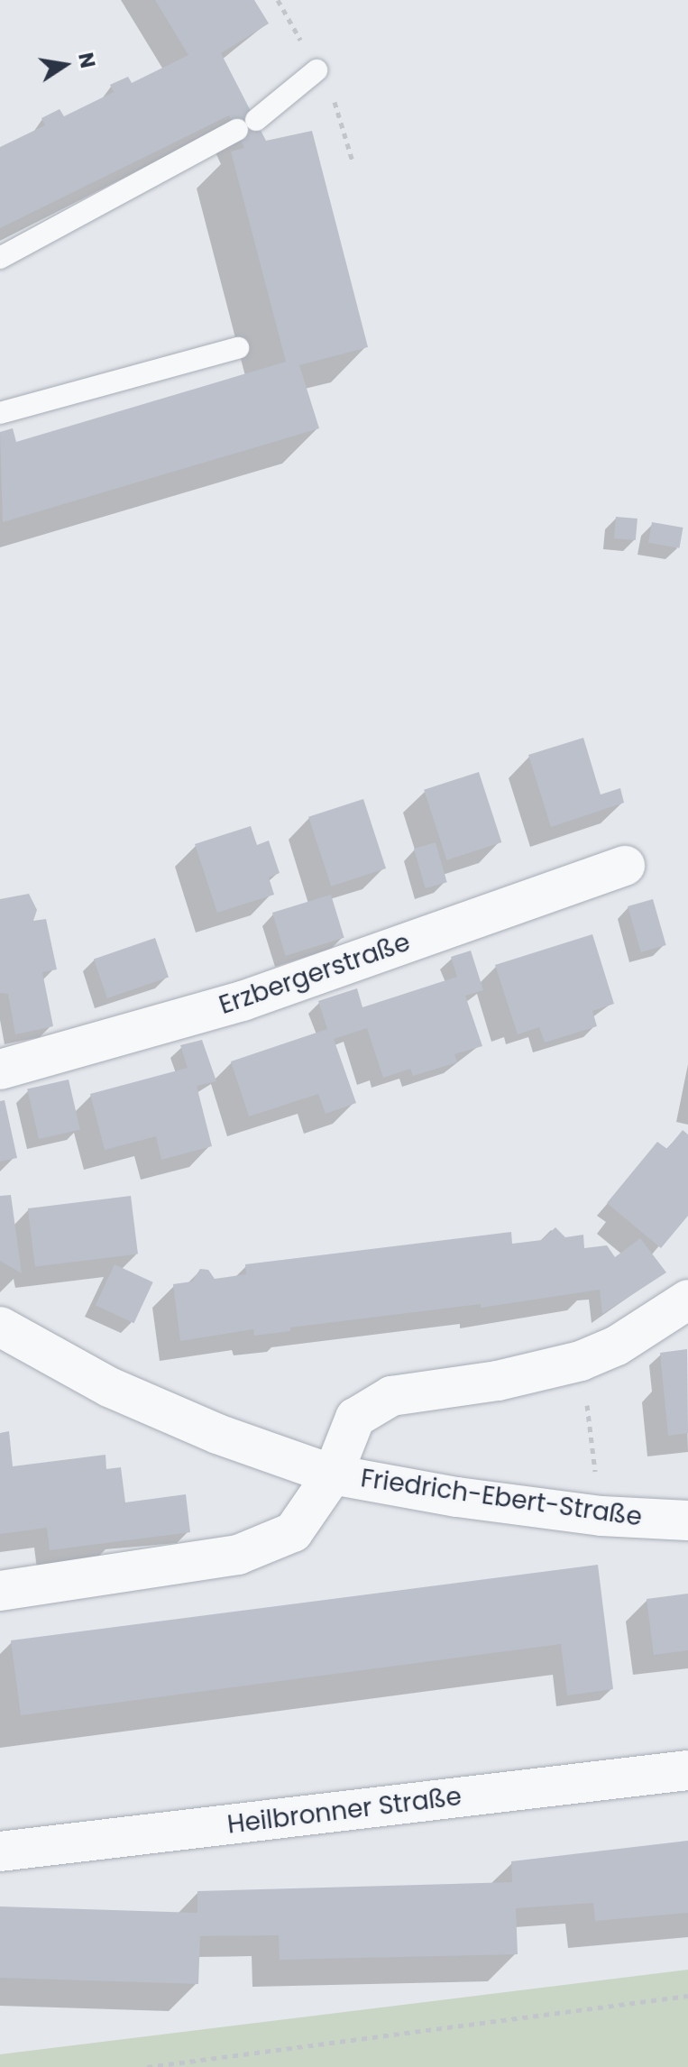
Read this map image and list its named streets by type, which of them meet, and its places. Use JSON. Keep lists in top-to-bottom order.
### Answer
{
  "streets": {
    "street": ["Erzbergerstraße", "Friedrich-Ebert-Straße", "Heilbronner Straße"]
  },
  "north": "right"
}
